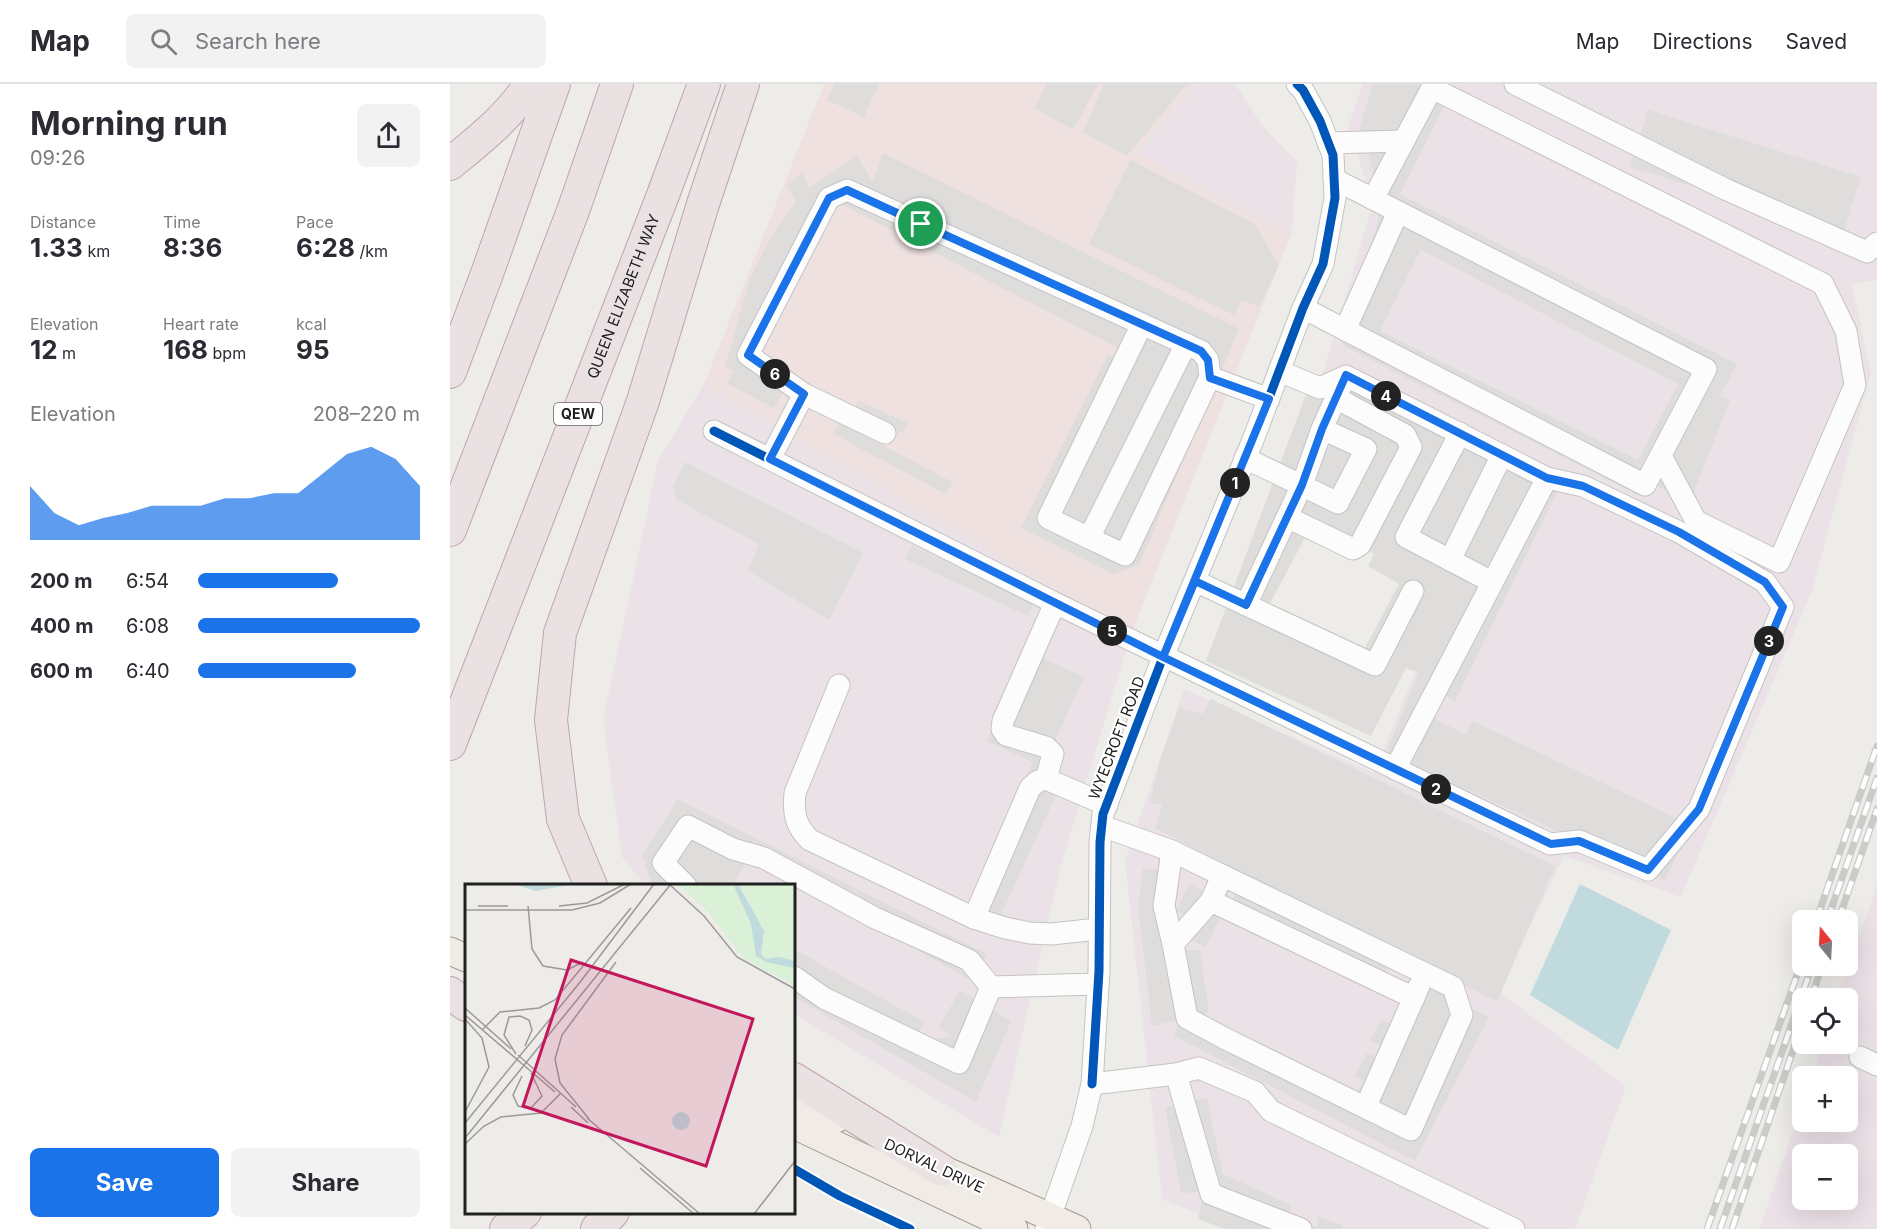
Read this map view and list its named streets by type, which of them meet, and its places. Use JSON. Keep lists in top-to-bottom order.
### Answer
{
  "streets": {
    "highway": ["QUEEN ELIZABETH WAY", "QEW"],
    "main road": ["DORVAL DRIVE"],
    "street": ["WYECROFT ROAD"]
  },
  "crossings": [
    ["WYECROFT ROAD", "DORVAL DRIVE"]
  ],
  "north": "top",
  "page": {
    "header": "Map",
    "search": "Search here",
    "nav": ["Map", "Directions", "Saved"],
    "heading": ["Morning run", "09:26"],
    "stats": [
      ["Distance", "1.33 km"],
      ["Time", "8:36"],
      ["Pace", "6:28 /km"],
      ["Elevation", "12 m"],
      ["Heart rate", "168 bpm"],
      ["kcal", "95"]
    ],
    "pins": [
      "6",
      "4",
      "1",
      "5",
      "3",
      "2"
    ],
    "chart": ["Elevation", "208–220 m"],
    "list": [
      {
        "name": "200 m",
        "note": "6:54"
      },
      {
        "name": "400 m",
        "note": "6:08"
      },
      {
        "name": "600 m",
        "note": "6:40"
      }
    ],
    "map_buttons": ["+", "−"],
    "buttons": ["Save", "Share"]
  }
}
